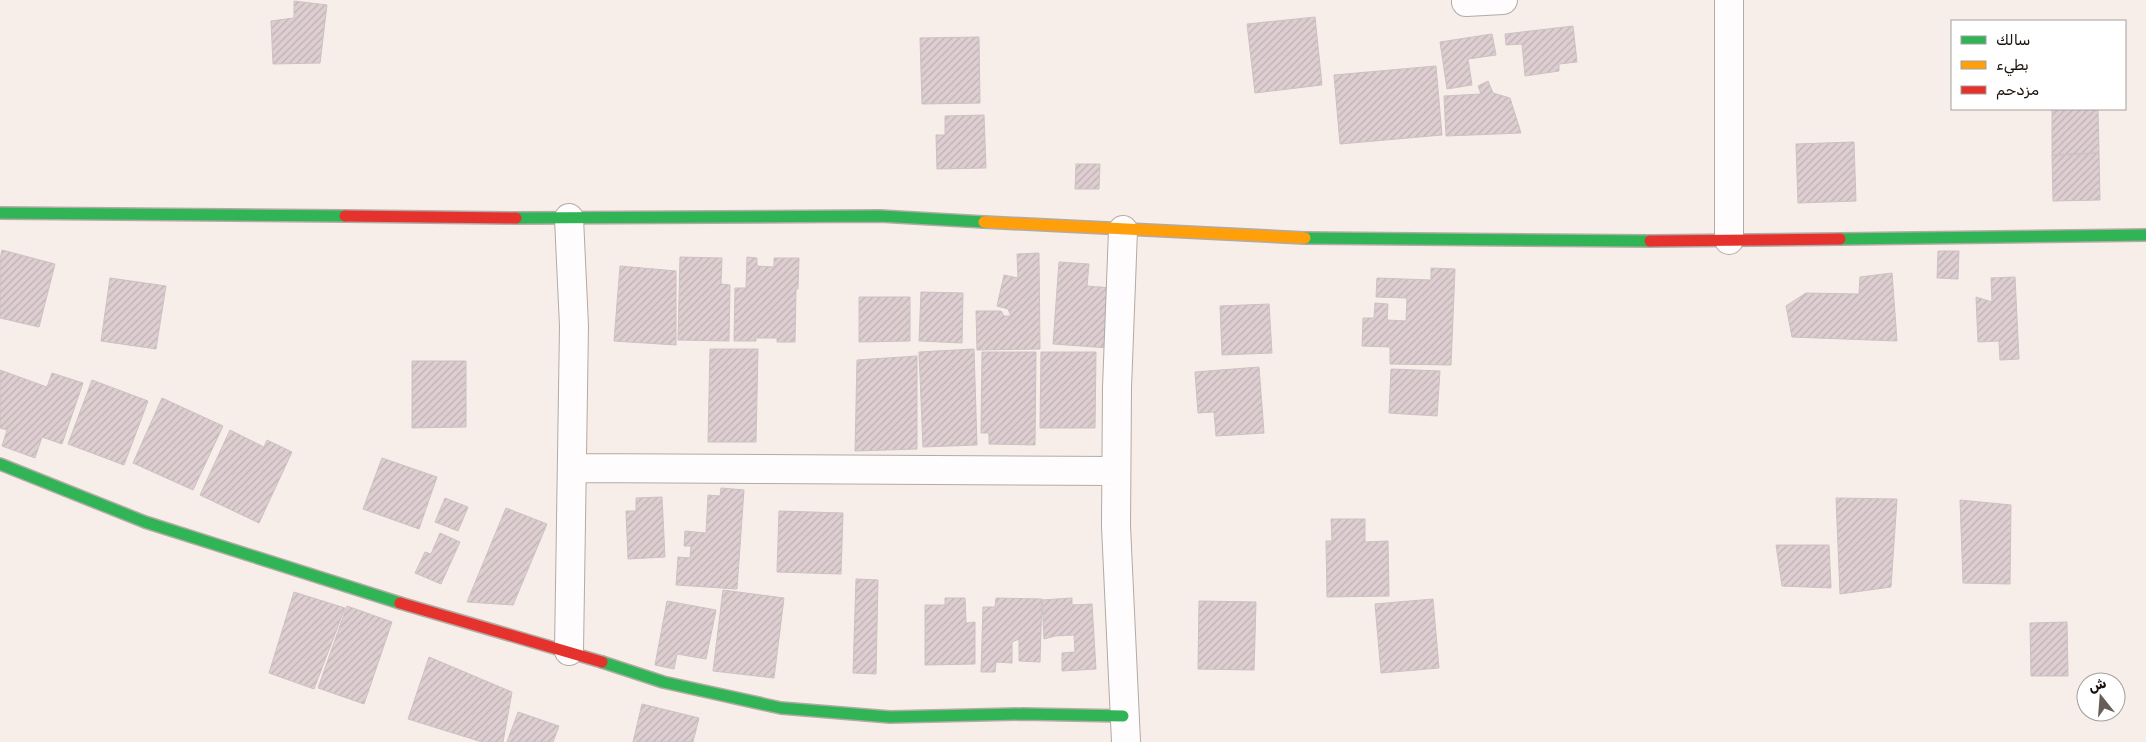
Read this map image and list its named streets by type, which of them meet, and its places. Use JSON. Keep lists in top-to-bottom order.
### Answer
{
  "legend": ["سالك", "بطيء", "مزدحم"],
  "north": "top"
}
